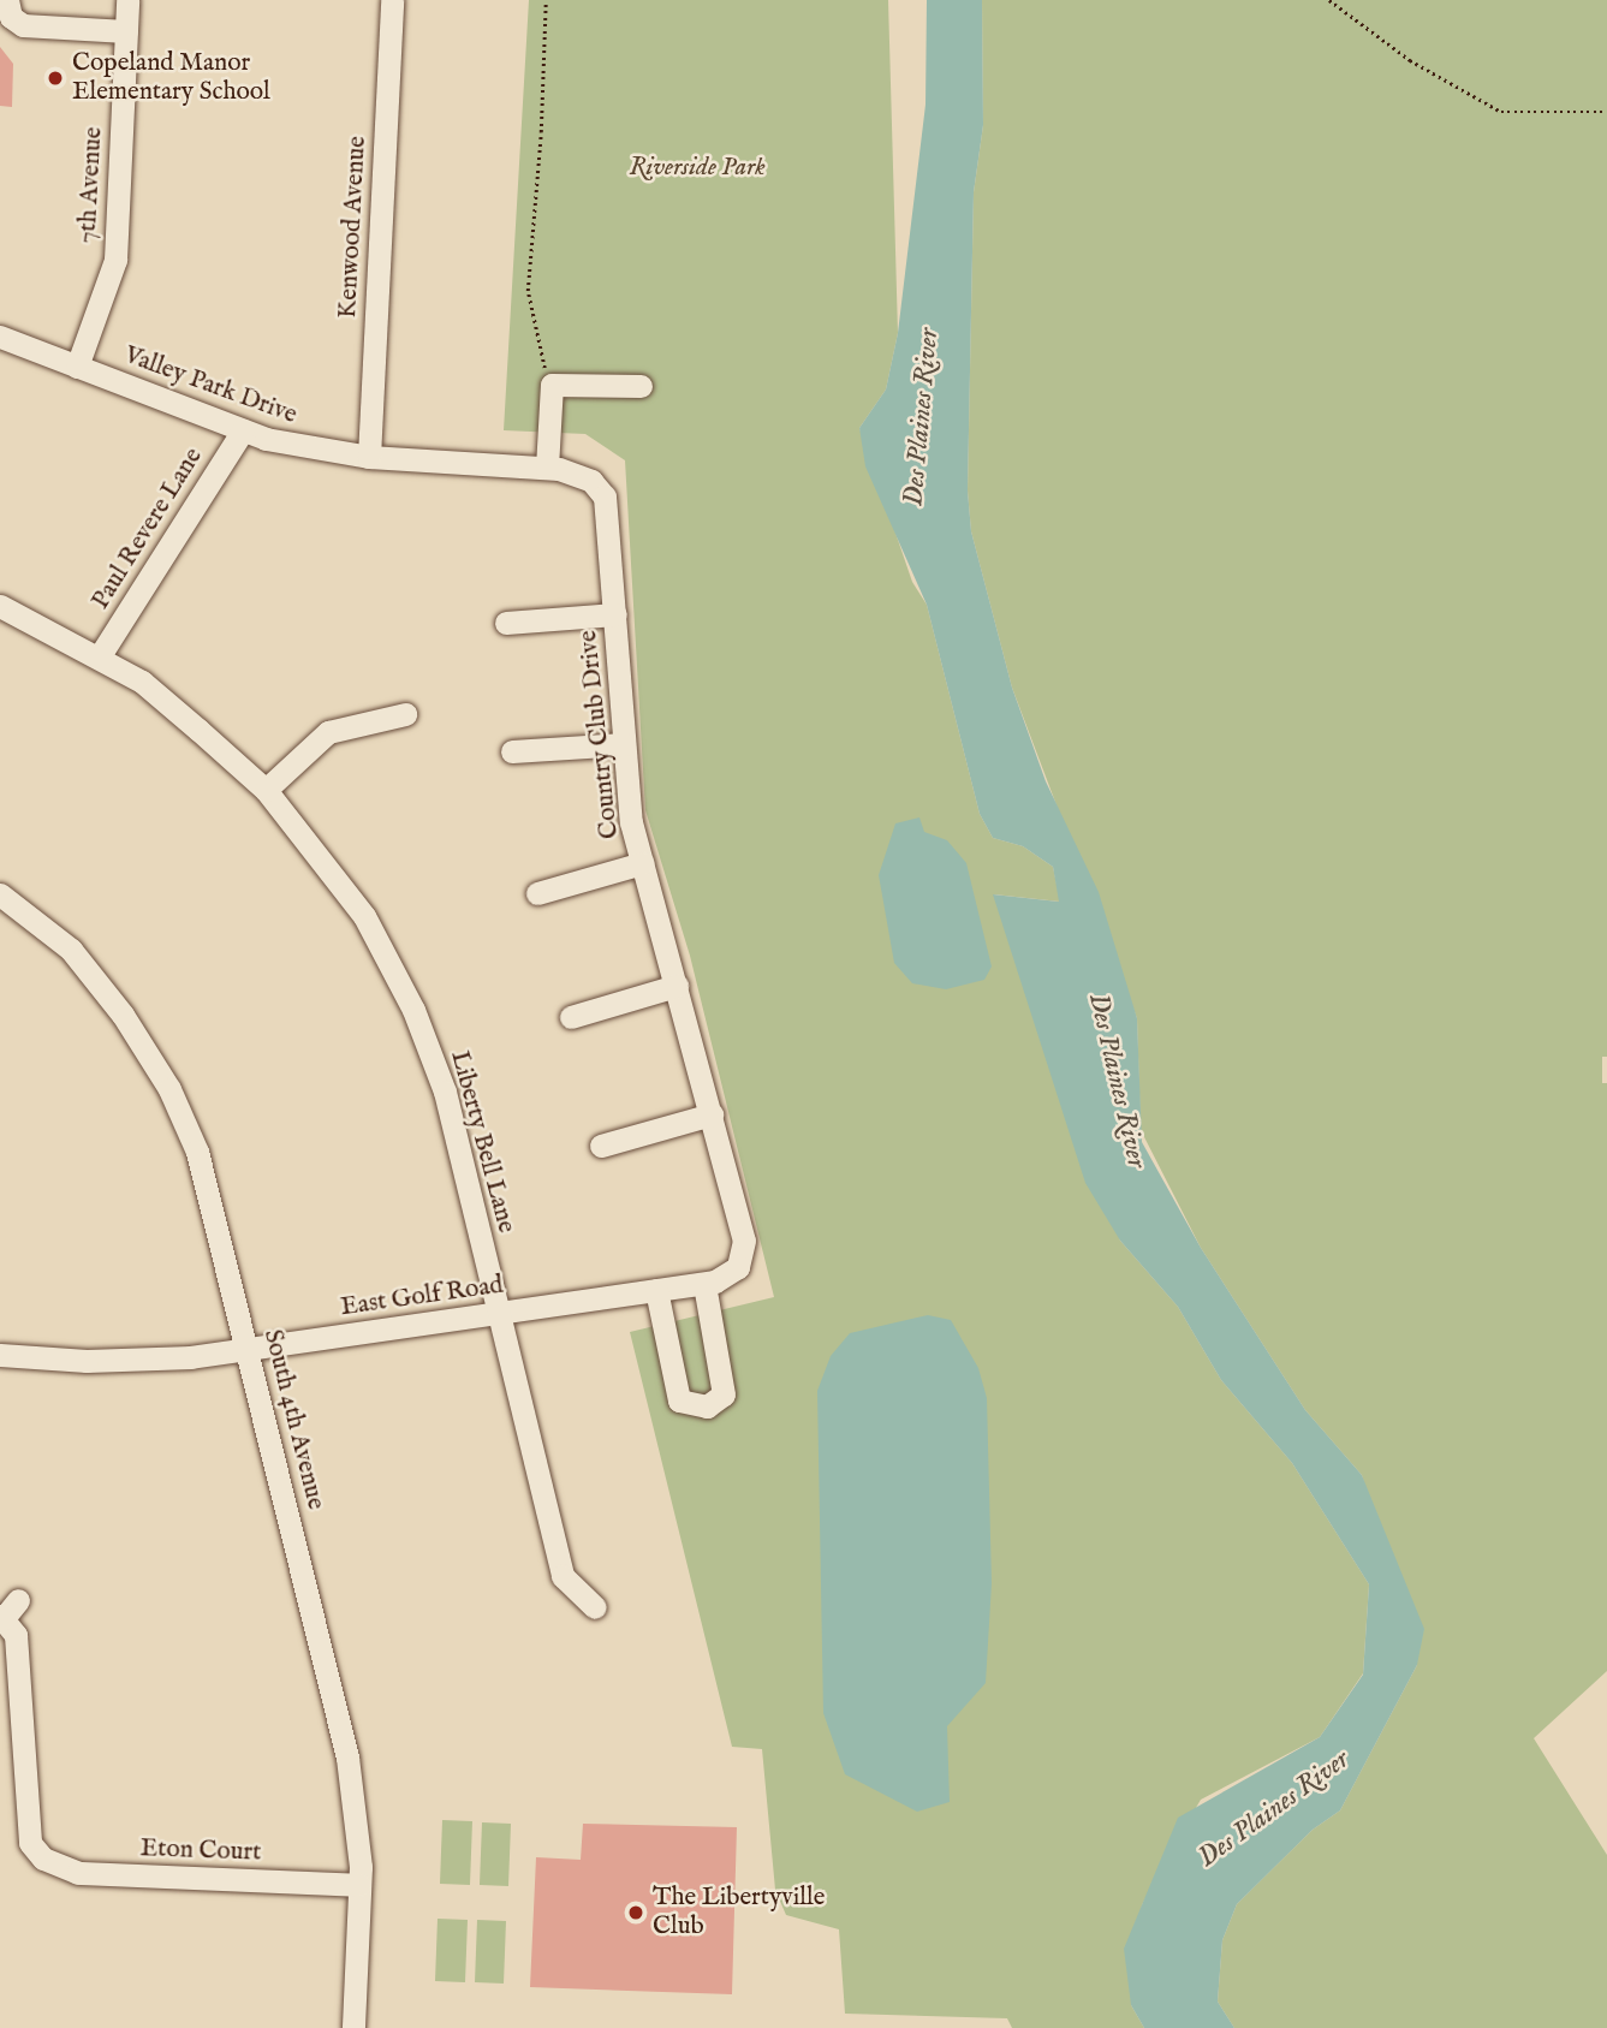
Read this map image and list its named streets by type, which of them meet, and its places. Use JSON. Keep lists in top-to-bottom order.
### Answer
{
  "streets": {
    "street": [
      "7th Avenue",
      "Kenwood Avenue",
      "Valley Park Drive",
      "Paul Revere Lane",
      "Country Club Drive",
      "Liberty Bell Lane",
      "East Golf Road",
      "South 4th Avenue",
      "Eton Court"
    ]
  },
  "crossings": [
    ["7th Avenue", "Valley Park Drive"],
    ["Kenwood Avenue", "Valley Park Drive"],
    ["Valley Park Drive", "Paul Revere Lane"],
    ["Valley Park Drive", "Country Club Drive"],
    ["Paul Revere Lane", "Liberty Bell Lane"],
    ["Country Club Drive", "East Golf Road"],
    ["Liberty Bell Lane", "East Golf Road"],
    ["East Golf Road", "South 4th Avenue"],
    ["South 4th Avenue", "Eton Court"]
  ],
  "water": ["Des Plaines River"],
  "parks": ["Riverside Park"],
  "places": ["Copeland Manor Elementary School", "The Libertyville Club"]
}
